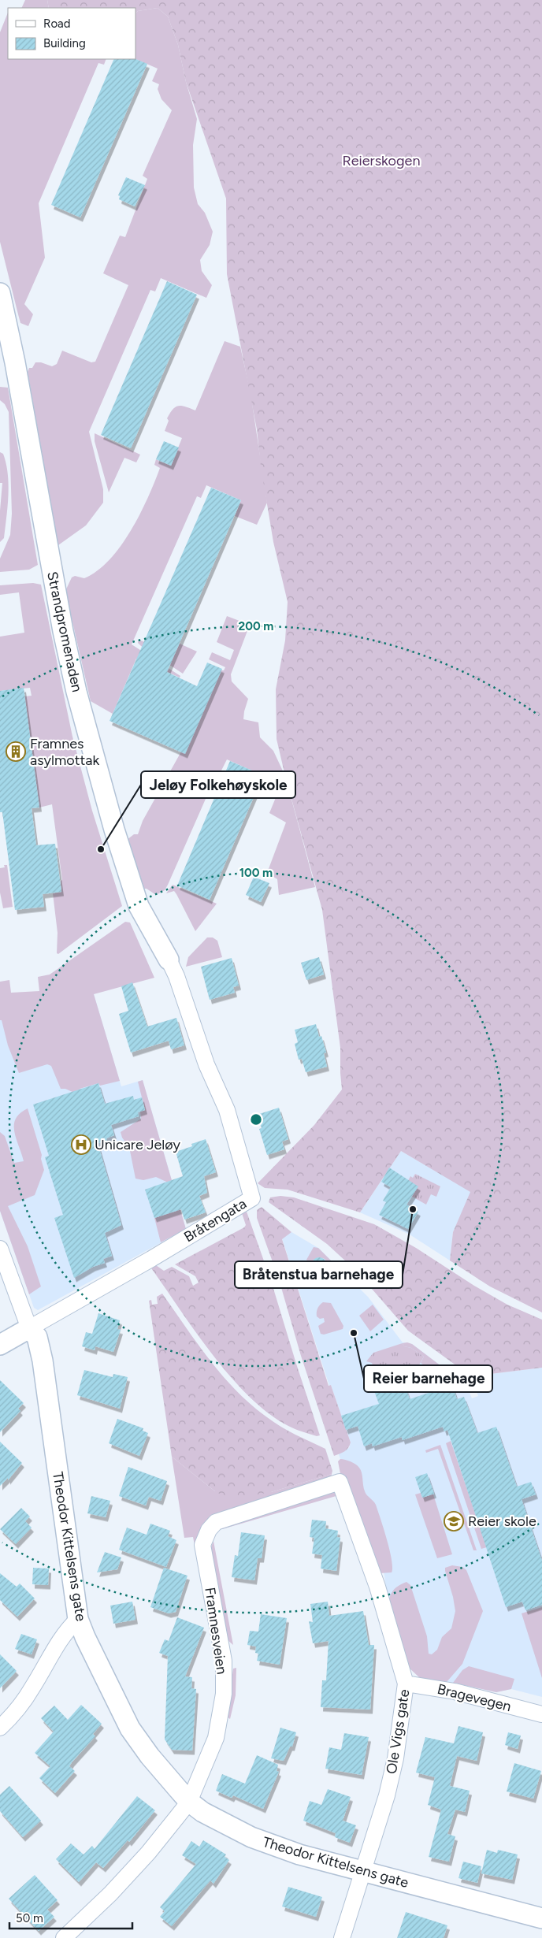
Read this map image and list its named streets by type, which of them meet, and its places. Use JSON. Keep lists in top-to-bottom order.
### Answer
{
  "streets": {
    "street": [
      "Strandpromenaden",
      "Bråtengata",
      "Theodor Kittelsens gate",
      "Framnesveien",
      "Bragevegen",
      "Ole Vigs gate"
    ]
  },
  "crossings": [
    ["Strandpromenaden", "Bråtengata"],
    ["Bråtengata", "Theodor Kittelsens gate"],
    ["Theodor Kittelsens gate", "Framnesveien"],
    ["Theodor Kittelsens gate", "Ole Vigs gate"],
    ["Framnesveien", "Ole Vigs gate"],
    ["Bragevegen", "Ole Vigs gate"]
  ],
  "parks": ["Reierskogen"],
  "places": {
    "building": ["Framnes asylmottak"],
    "other": ["Jeløy Folkehøyskole", "Bråtenstua barnehage", "Reier barnehage"],
    "hospital": ["Unicare Jeløy"],
    "school or university": ["Reier skole"]
  },
  "legend": ["Road", "Building"],
  "scale_bar": "50 m",
  "rings": ["200 m", "100 m"]
}
